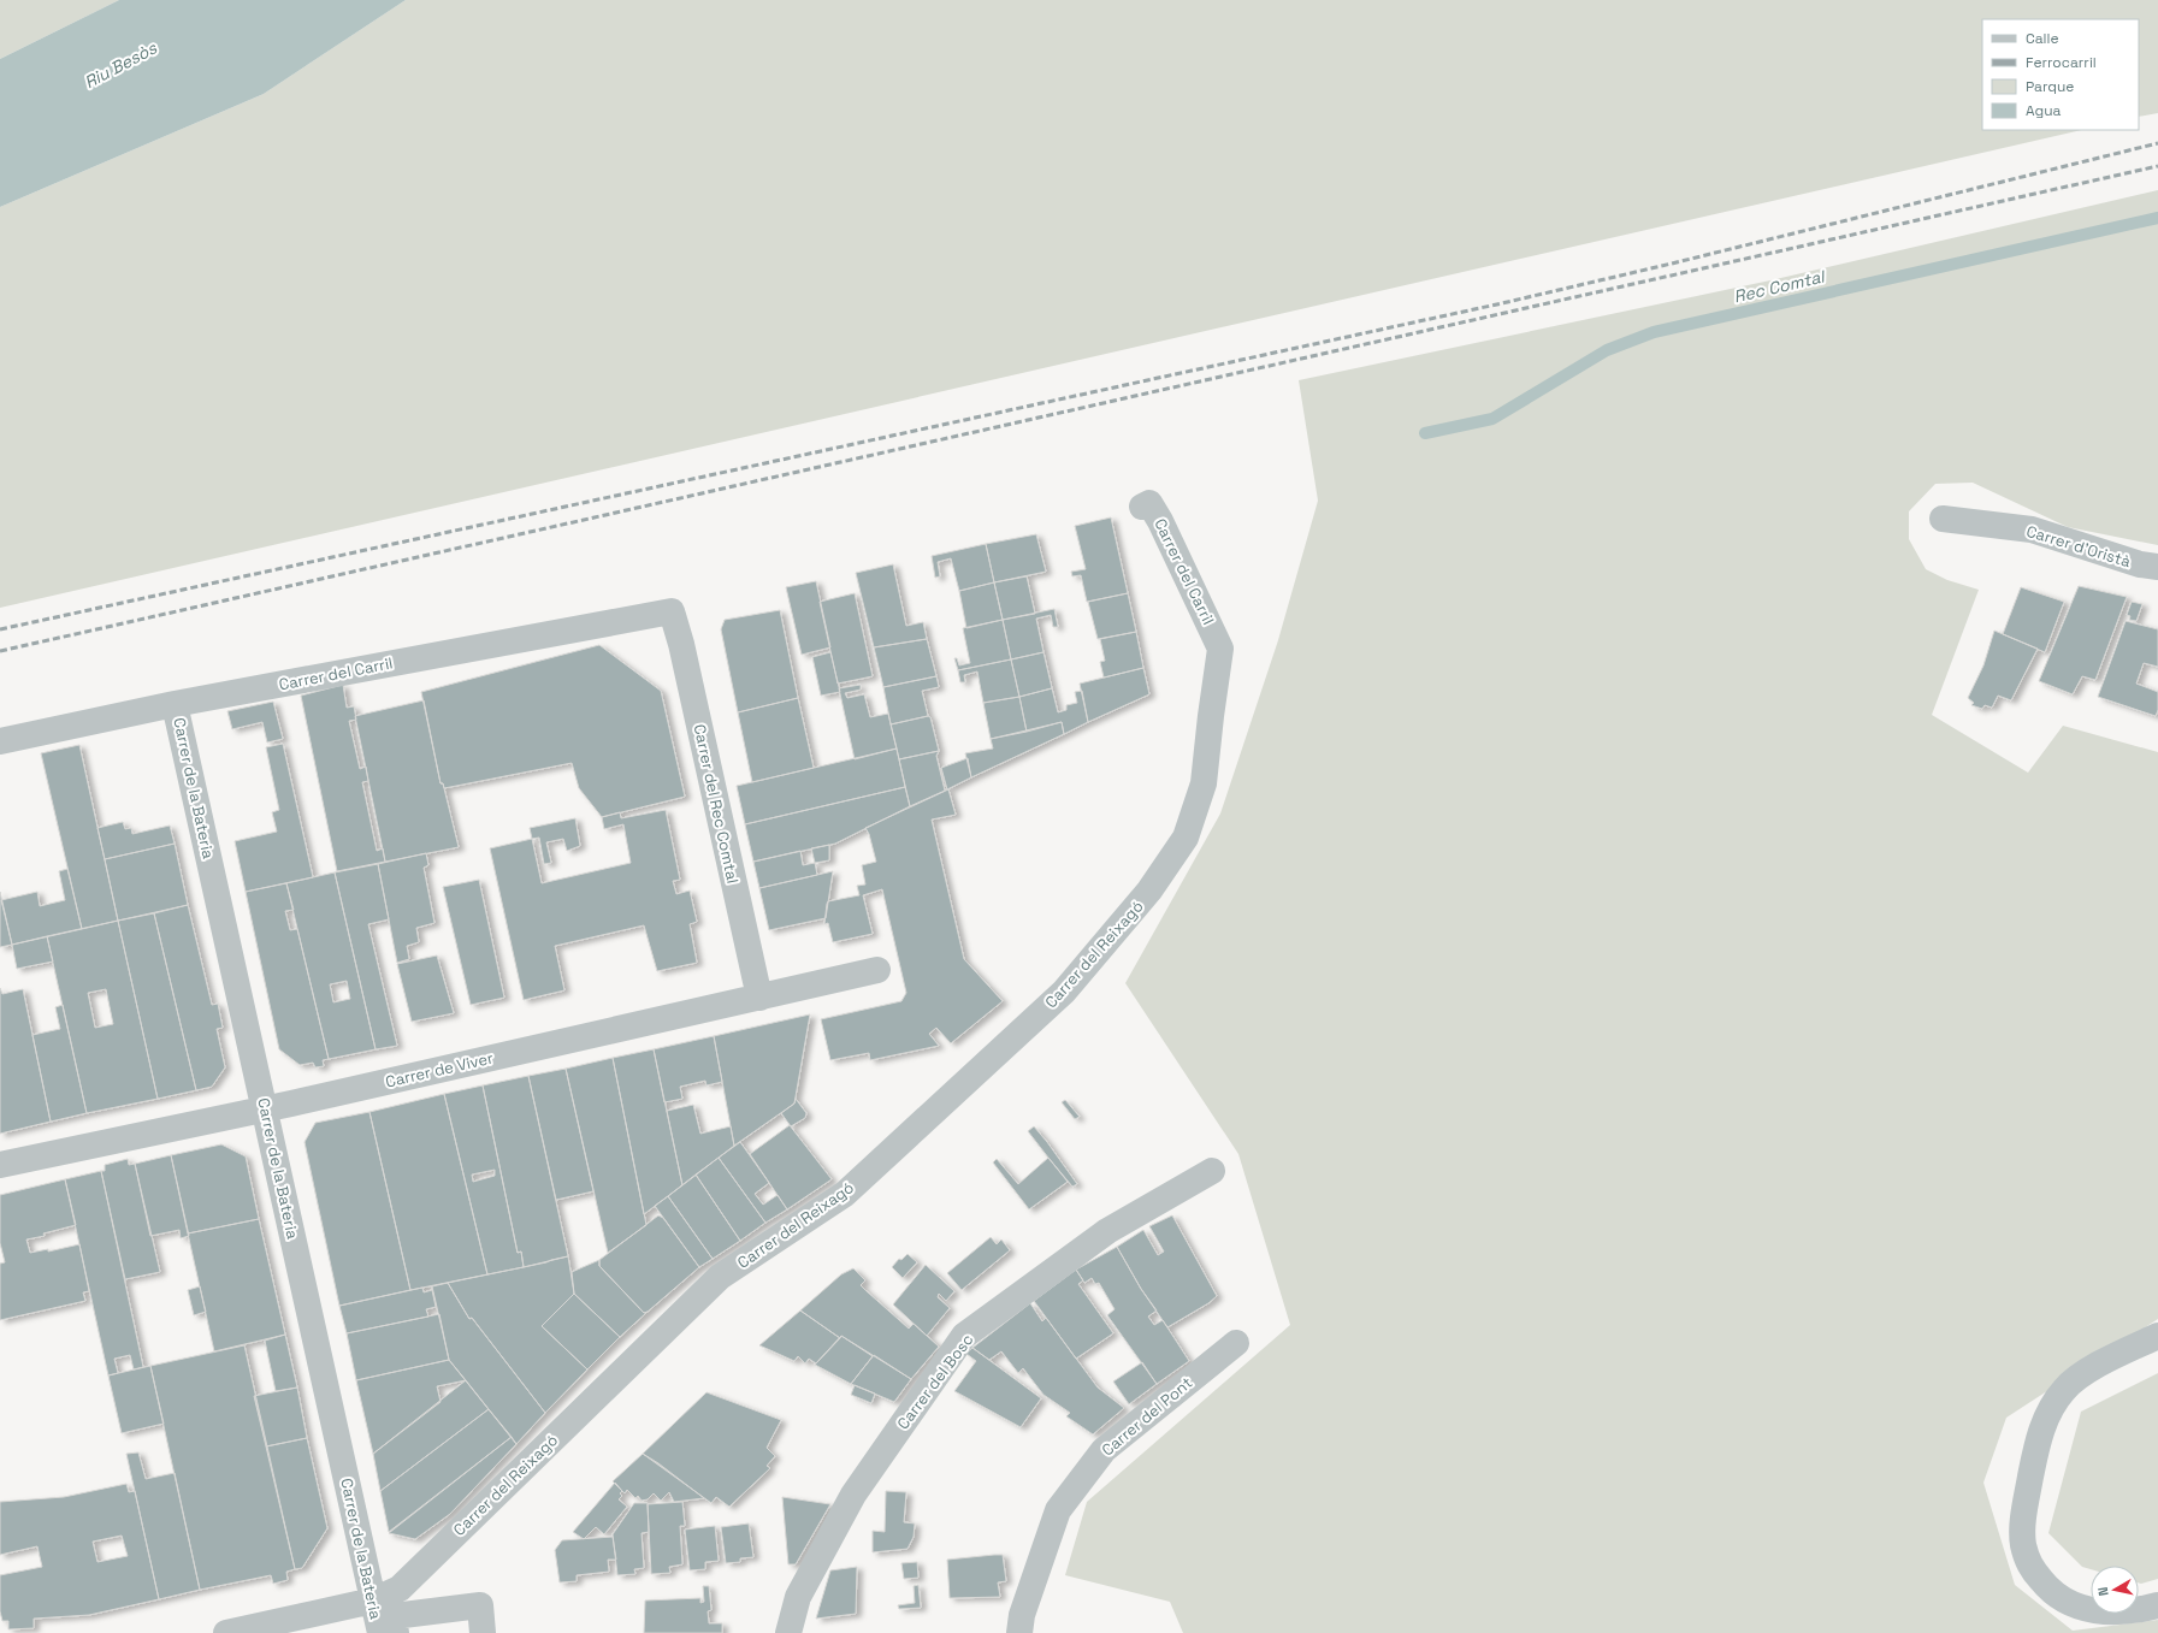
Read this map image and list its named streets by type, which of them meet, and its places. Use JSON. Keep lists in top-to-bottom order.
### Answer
{
  "streets": {
    "street": [
      "Carrer d'Oristà",
      "Carrer del Carril",
      "Carrer de la Bateria",
      "Carrer del Rec Comtal",
      "Carrer del Reixagó",
      "Carrer de Viver",
      "Carrer del Bosc",
      "Carrer del Pont"
    ]
  },
  "crossings": [
    ["Carrer del Carril", "Carrer de la Bateria"],
    ["Carrer del Carril", "Carrer del Rec Comtal"],
    ["Carrer del Carril", "Carrer del Reixagó"],
    ["Carrer de la Bateria", "Carrer del Reixagó"],
    ["Carrer de la Bateria", "Carrer de Viver"],
    ["Carrer del Rec Comtal", "Carrer de Viver"]
  ],
  "water": ["Riu Besòs", "Rec Comtal"],
  "legend": [
    "Calle",
    "Ferrocarril",
    "Parque",
    "Agua"
  ],
  "north": "left"
}
